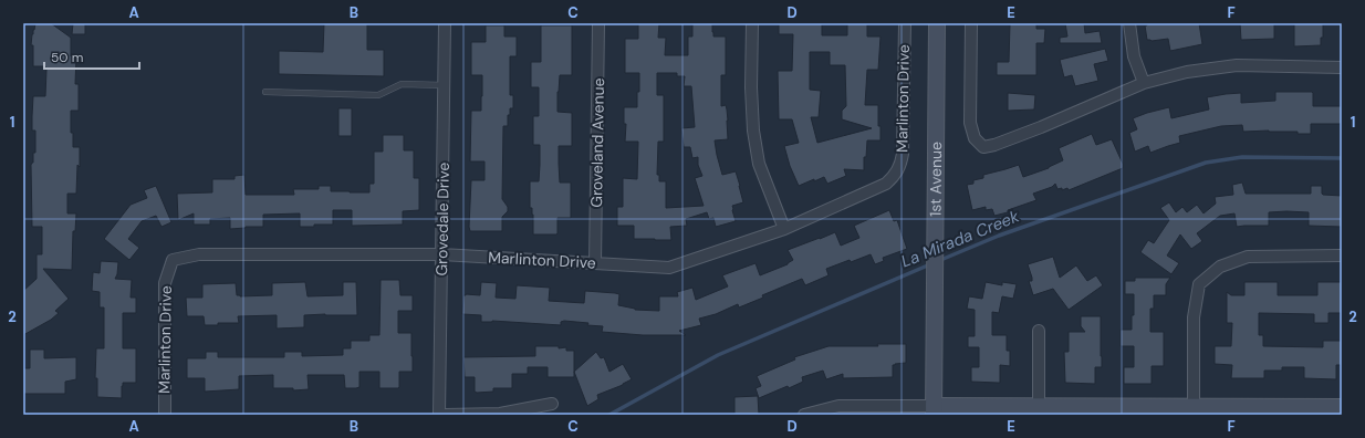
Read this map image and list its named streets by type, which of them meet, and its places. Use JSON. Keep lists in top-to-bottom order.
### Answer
{
  "streets": {
    "street": [
      "Marlinton Drive",
      "Groveland Avenue",
      "1st Avenue",
      "Grovedale Drive"
    ]
  },
  "crossings": [
    ["Marlinton Drive", "Groveland Avenue"],
    ["Marlinton Drive", "Grovedale Drive"]
  ],
  "water": ["La Mirada Creek"],
  "scale_bar": "50 m",
  "grid": {
    "columns": [
      "A",
      "B",
      "C",
      "D",
      "E",
      "F"
    ],
    "rows": ["1", "2"]
  }
}
